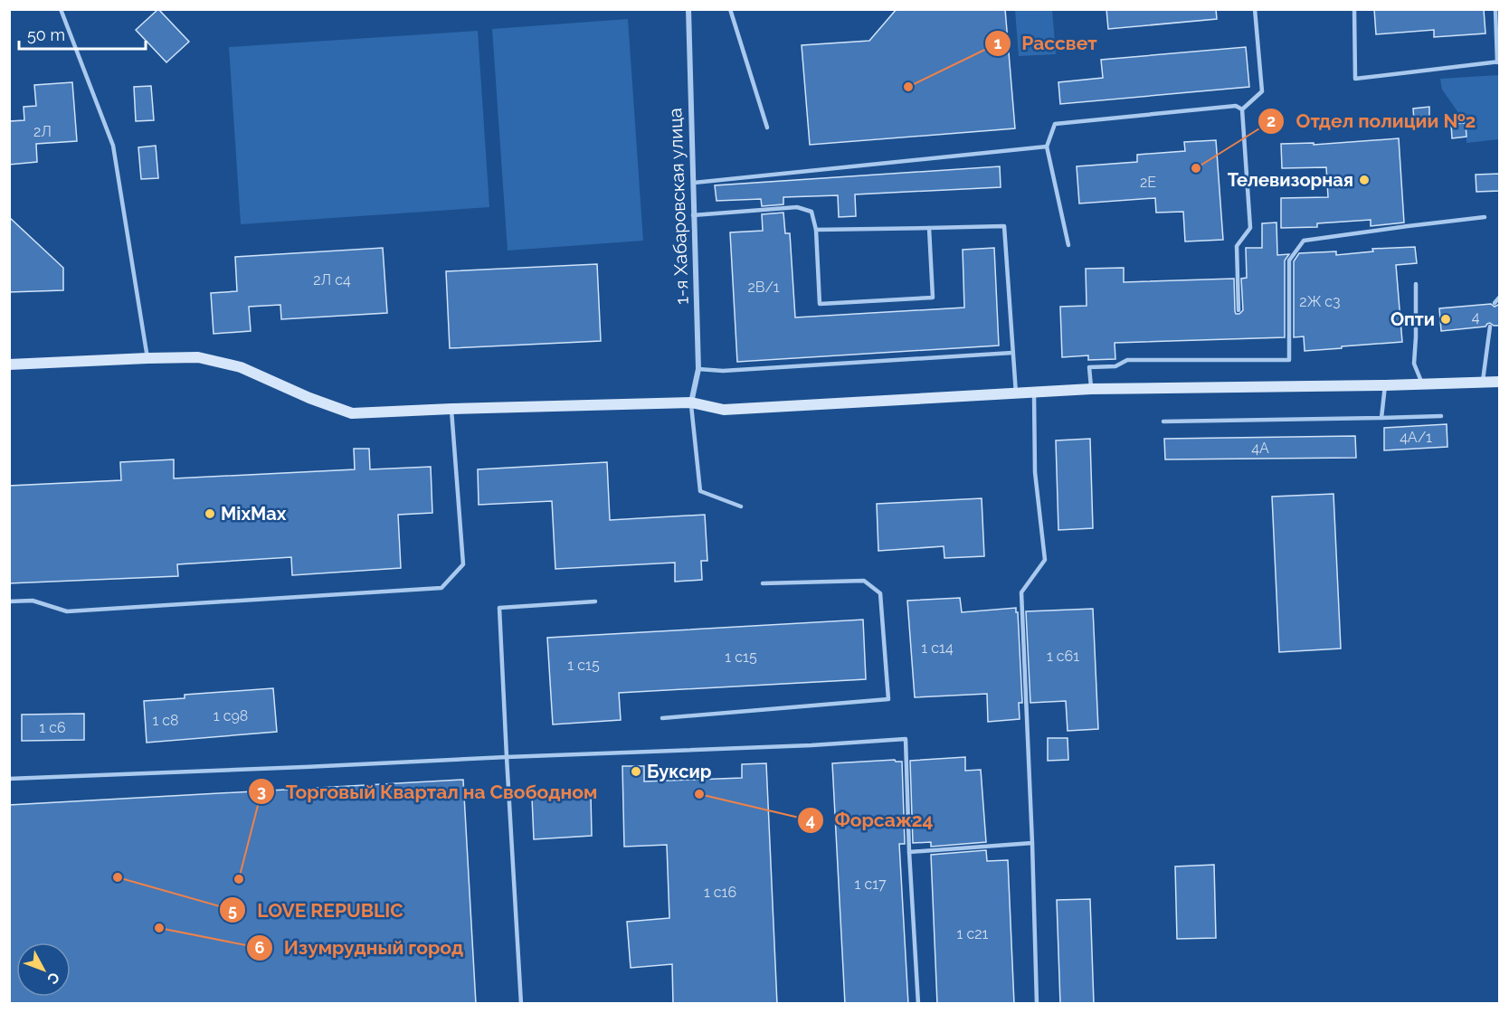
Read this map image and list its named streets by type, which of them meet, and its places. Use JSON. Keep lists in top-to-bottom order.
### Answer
{
  "streets": {
    "street": ["1-я Хабаровская улица"]
  },
  "places": [
    "Рассвет",
    "Отдел полиции №2",
    "Телевизорная",
    "Опти",
    "MixMax",
    "Буксир",
    "Форсаж24",
    "LOVE REPUBLIC",
    "Торговый Квартал на Свободном",
    "Изумрудный город"
  ],
  "house_numbers": [
    "2Л",
    "2Е",
    "2Л с4",
    "2В/1",
    "2Ж с3",
    "4",
    "4А/1",
    "4А",
    "1 с14",
    "1 с61",
    "1 с15",
    "1 с15",
    "1 с98",
    "1 с8",
    "1 с6",
    "1 с17",
    "1 с16",
    "1 с21"
  ],
  "scale_bar": "50 m",
  "north": "bottom right"
}
